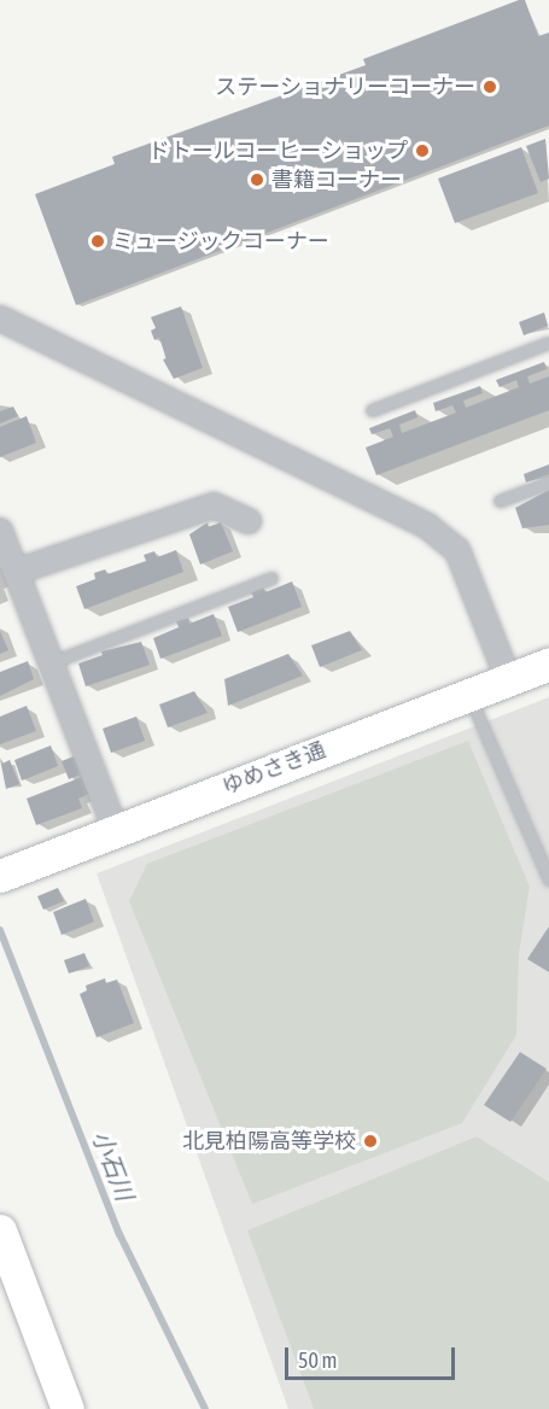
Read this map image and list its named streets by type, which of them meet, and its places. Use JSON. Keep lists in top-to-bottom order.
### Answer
{
  "streets": {
    "street": ["ゆめさき通"]
  },
  "water": ["小石川"],
  "places": [
    "ステーショナリーコーナー",
    "ドトールコーヒーショップ",
    "書籍コーナー",
    "ミュージックコーナー",
    "北見柏陽高等学校"
  ],
  "scale_bar": "50 m"
}
